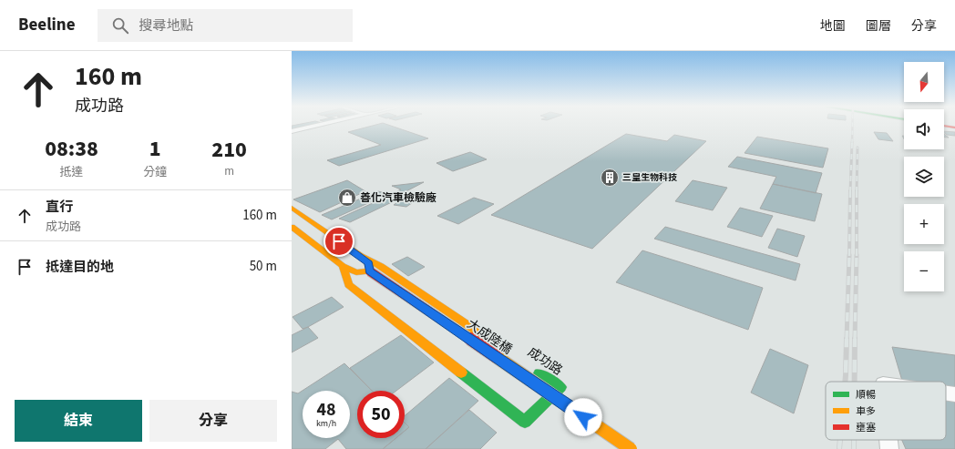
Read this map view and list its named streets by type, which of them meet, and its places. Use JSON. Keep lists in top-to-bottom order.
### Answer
{
  "streets": {
    "street": ["大成陸橋", "成功路"]
  },
  "places": {
    "building": ["三皇生物科技"],
    "shop": ["善化汽車檢驗廠"]
  },
  "legend": ["順暢", "車多", "壅塞"],
  "north": "bottom",
  "page": {
    "header": "Beeline",
    "search": "搜尋地點",
    "nav": ["地圖", "圖層", "分享"],
    "turn": ["160 m", "成功路"],
    "map_buttons": ["+", "−"],
    "eta": [
      "08:38",
      "抵達",
      "1",
      "分鐘",
      "210",
      "m"
    ],
    "list": [
      {
        "name": "直行",
        "note": "成功路",
        "value": "160 m"
      },
      {
        "name": "抵達目的地",
        "value": "50 m"
      }
    ],
    "speed": "48 km/h",
    "limit": "50",
    "buttons": ["結束", "分享"]
  }
}
